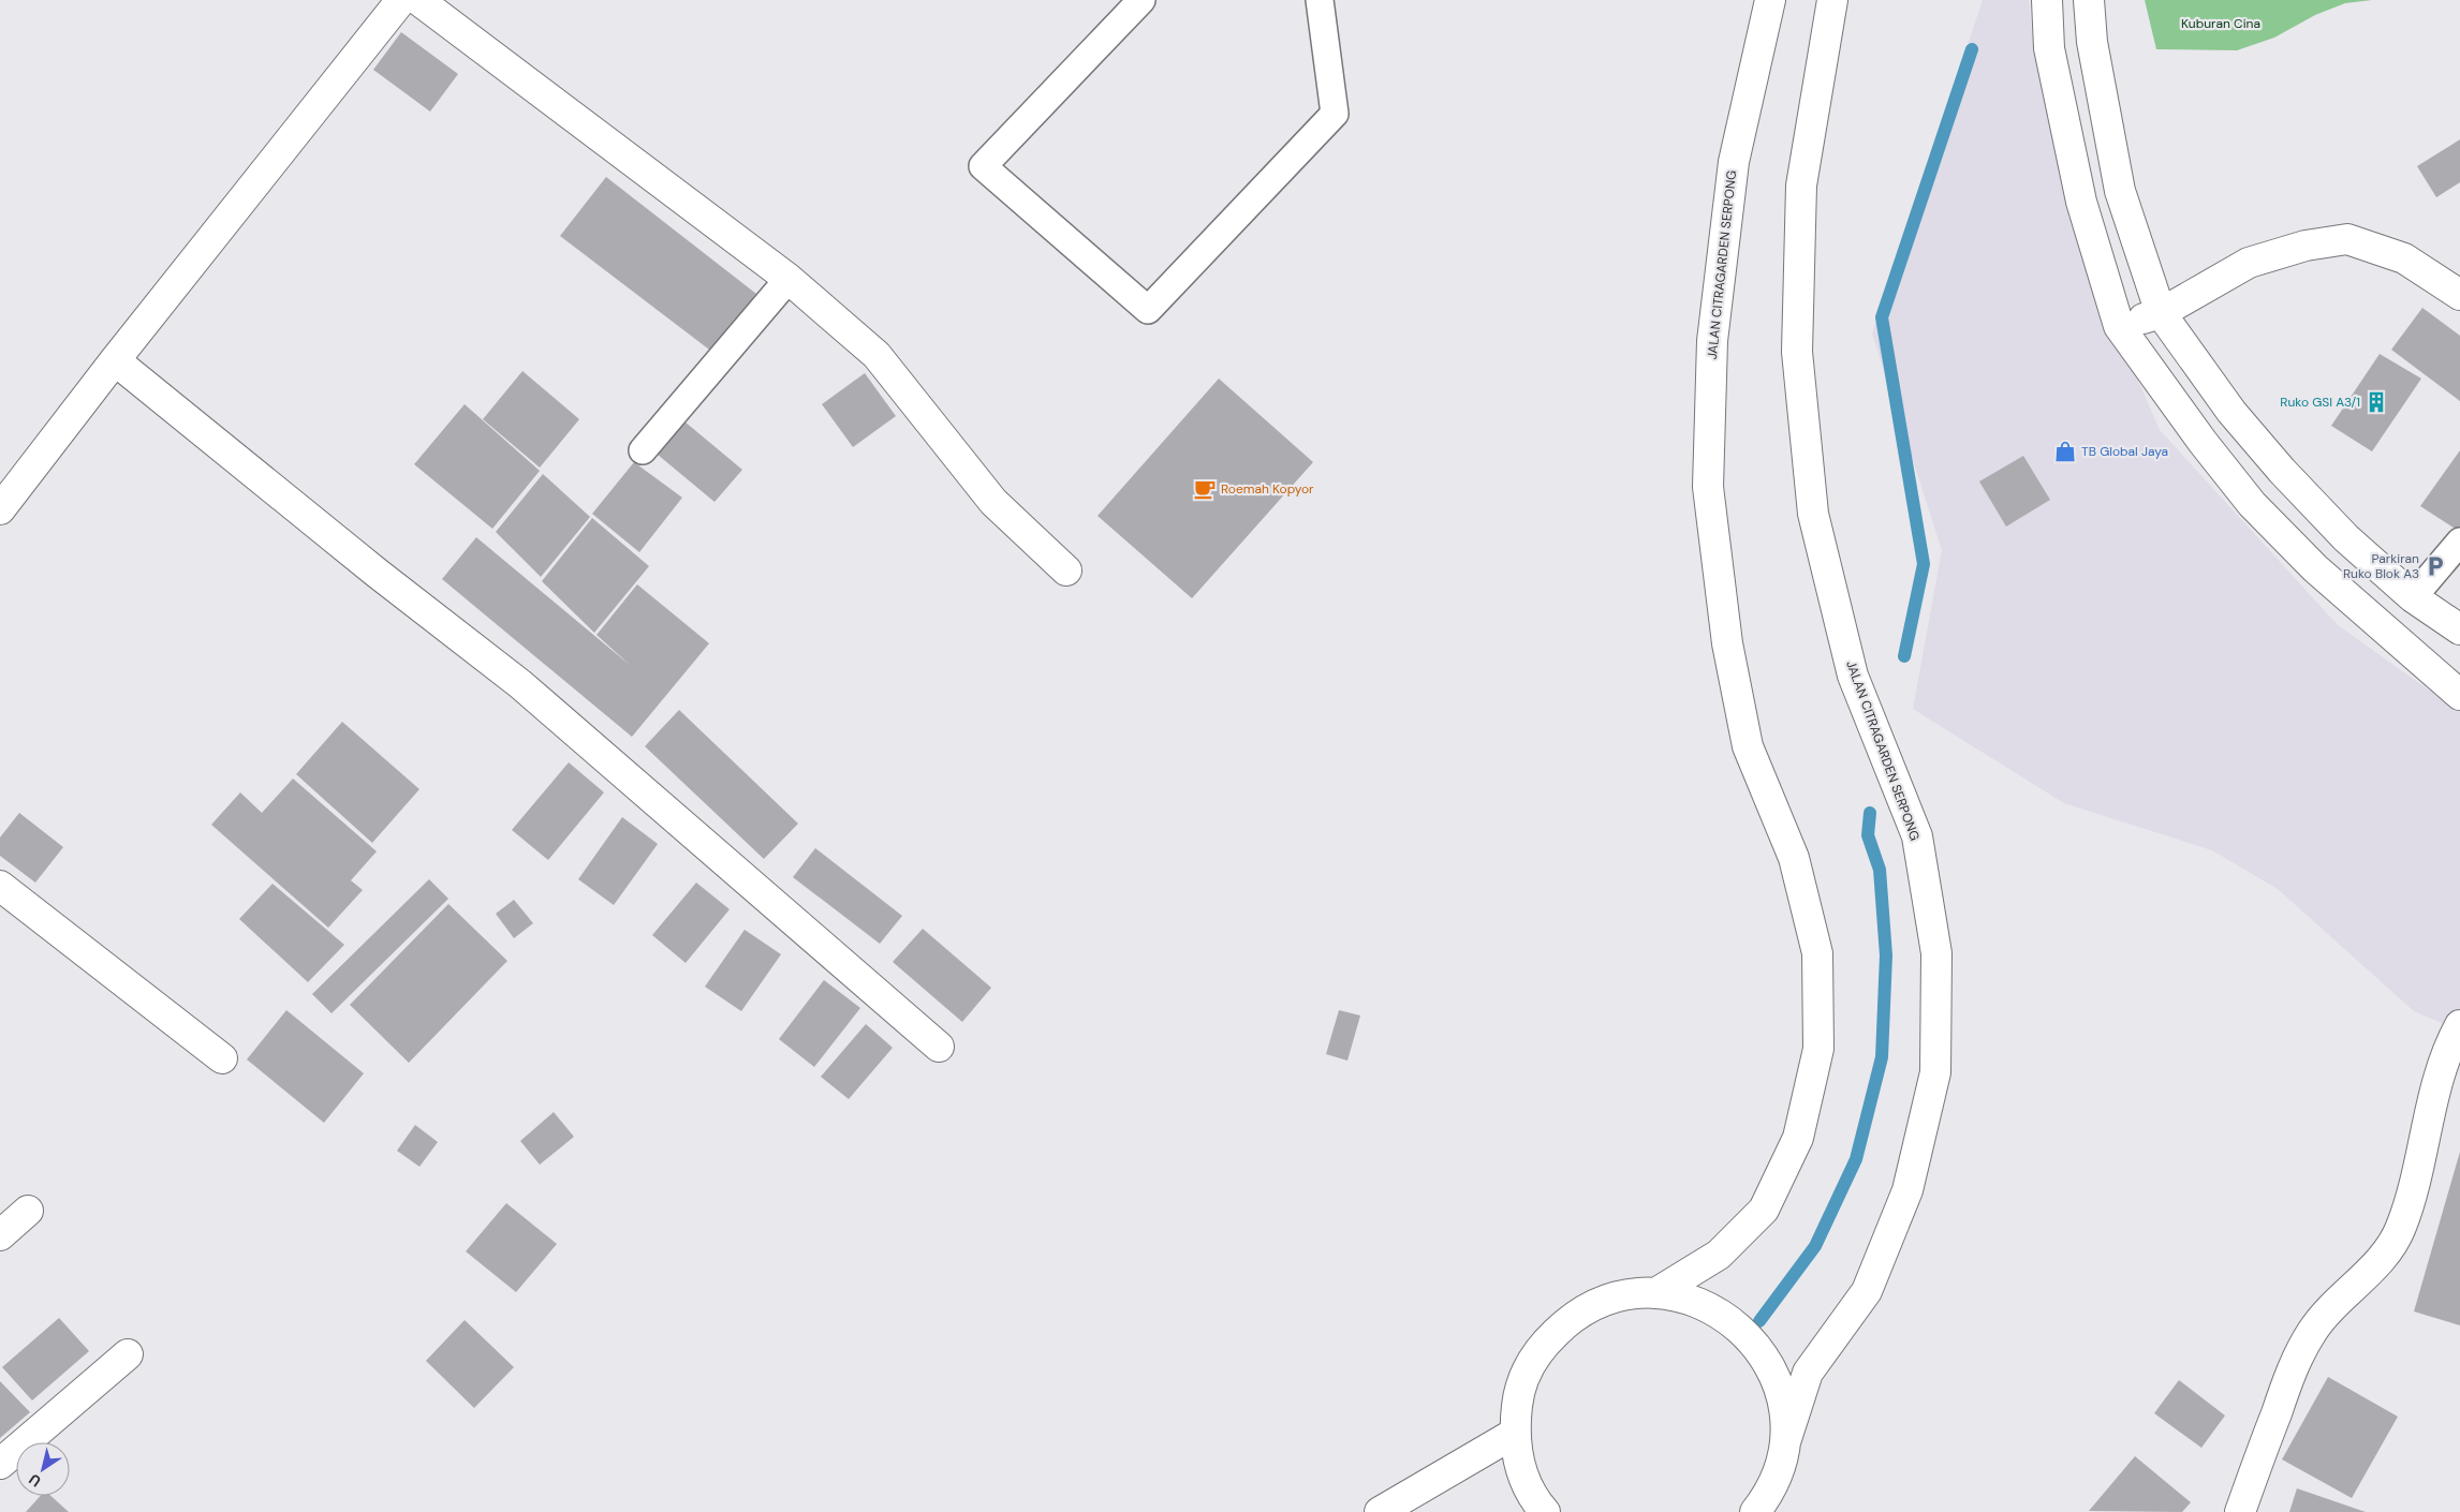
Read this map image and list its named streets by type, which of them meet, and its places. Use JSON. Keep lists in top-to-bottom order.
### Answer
{
  "streets": {
    "street": ["JALAN CITRAGARDEN SERPONG"]
  },
  "parks": ["Kuburan Cina"],
  "places": {
    "building": ["Ruko GSI A3/1"],
    "shop": ["TB Global Jaya"],
    "cafe": ["Roemah Kopyor"],
    "parking": ["Parkiran Ruko Blok A3"]
  },
  "north": "bottom left"
}
